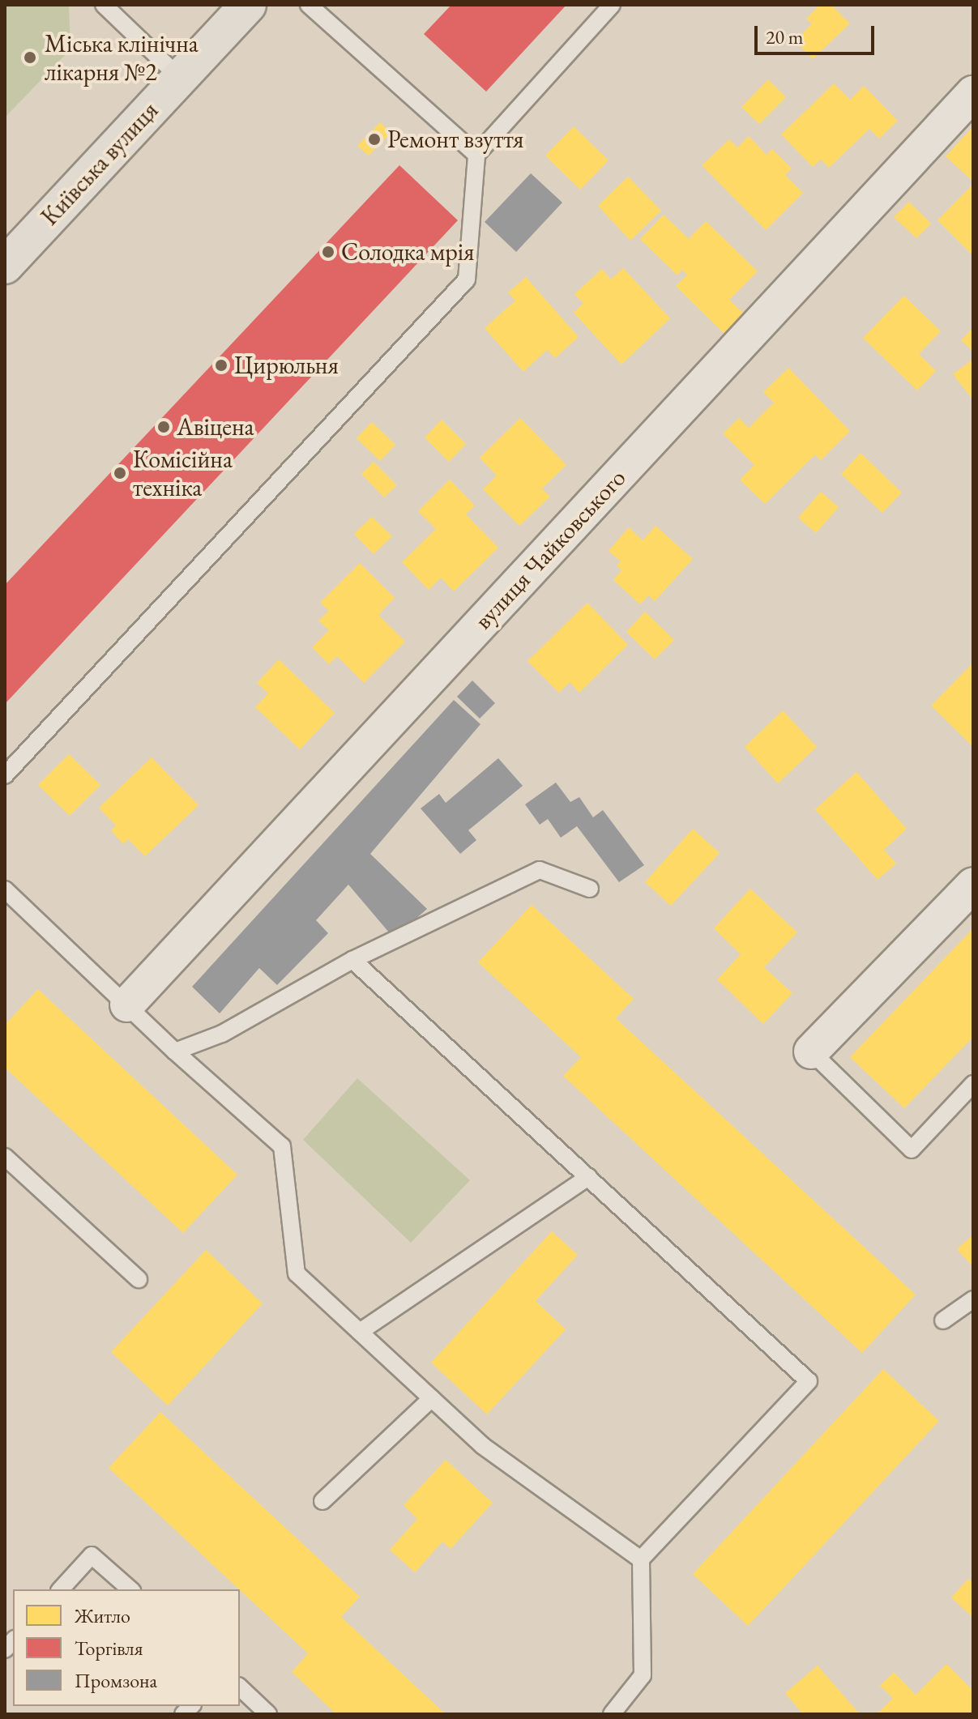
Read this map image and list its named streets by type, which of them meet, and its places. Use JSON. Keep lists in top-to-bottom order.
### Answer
{
  "streets": {
    "main road": ["Київська вулиця"],
    "street": ["вулиця Чайковського"]
  },
  "places": [
    "Міська клінічна лікарня №2",
    "Ремонт взуття",
    "Солодка мрія",
    "Цирюльня",
    "Авіцена",
    "Комісійна техніка"
  ],
  "legend": ["Житло", "Торгівля", "Промзона"],
  "scale_bar": "20 m"
}
